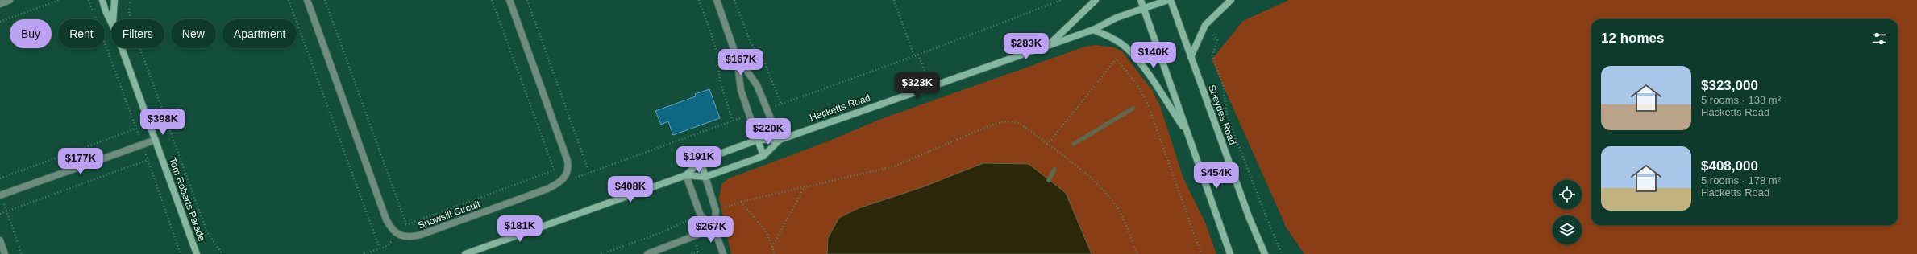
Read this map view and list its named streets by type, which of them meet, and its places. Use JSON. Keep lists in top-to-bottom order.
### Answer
{
  "streets": {
    "street": [
      "Hacketts Road",
      "Sneydes Road",
      "Tom Roberts Parade",
      "Snowsill Circuit"
    ]
  },
  "crossings": [
    ["Hacketts Road", "Sneydes Road"]
  ],
  "page": {
    "chip": [
      "Buy",
      "Rent",
      "Filters",
      "New",
      "Apartment"
    ],
    "heading": "12 homes",
    "price": [
      "$283K",
      "$140K",
      "$167K",
      "$323K",
      "$398K",
      "$220K",
      "$191K",
      "$177K",
      "$454K",
      "$408K",
      "$181K",
      "$267K"
    ],
    "list": [
      {
        "name": "$323,000",
        "note": "5 rooms · 138 m² · Hacketts Road"
      },
      {
        "name": "$408,000",
        "note": "5 rooms · 178 m² · Hacketts Road"
      }
    ]
  }
}
